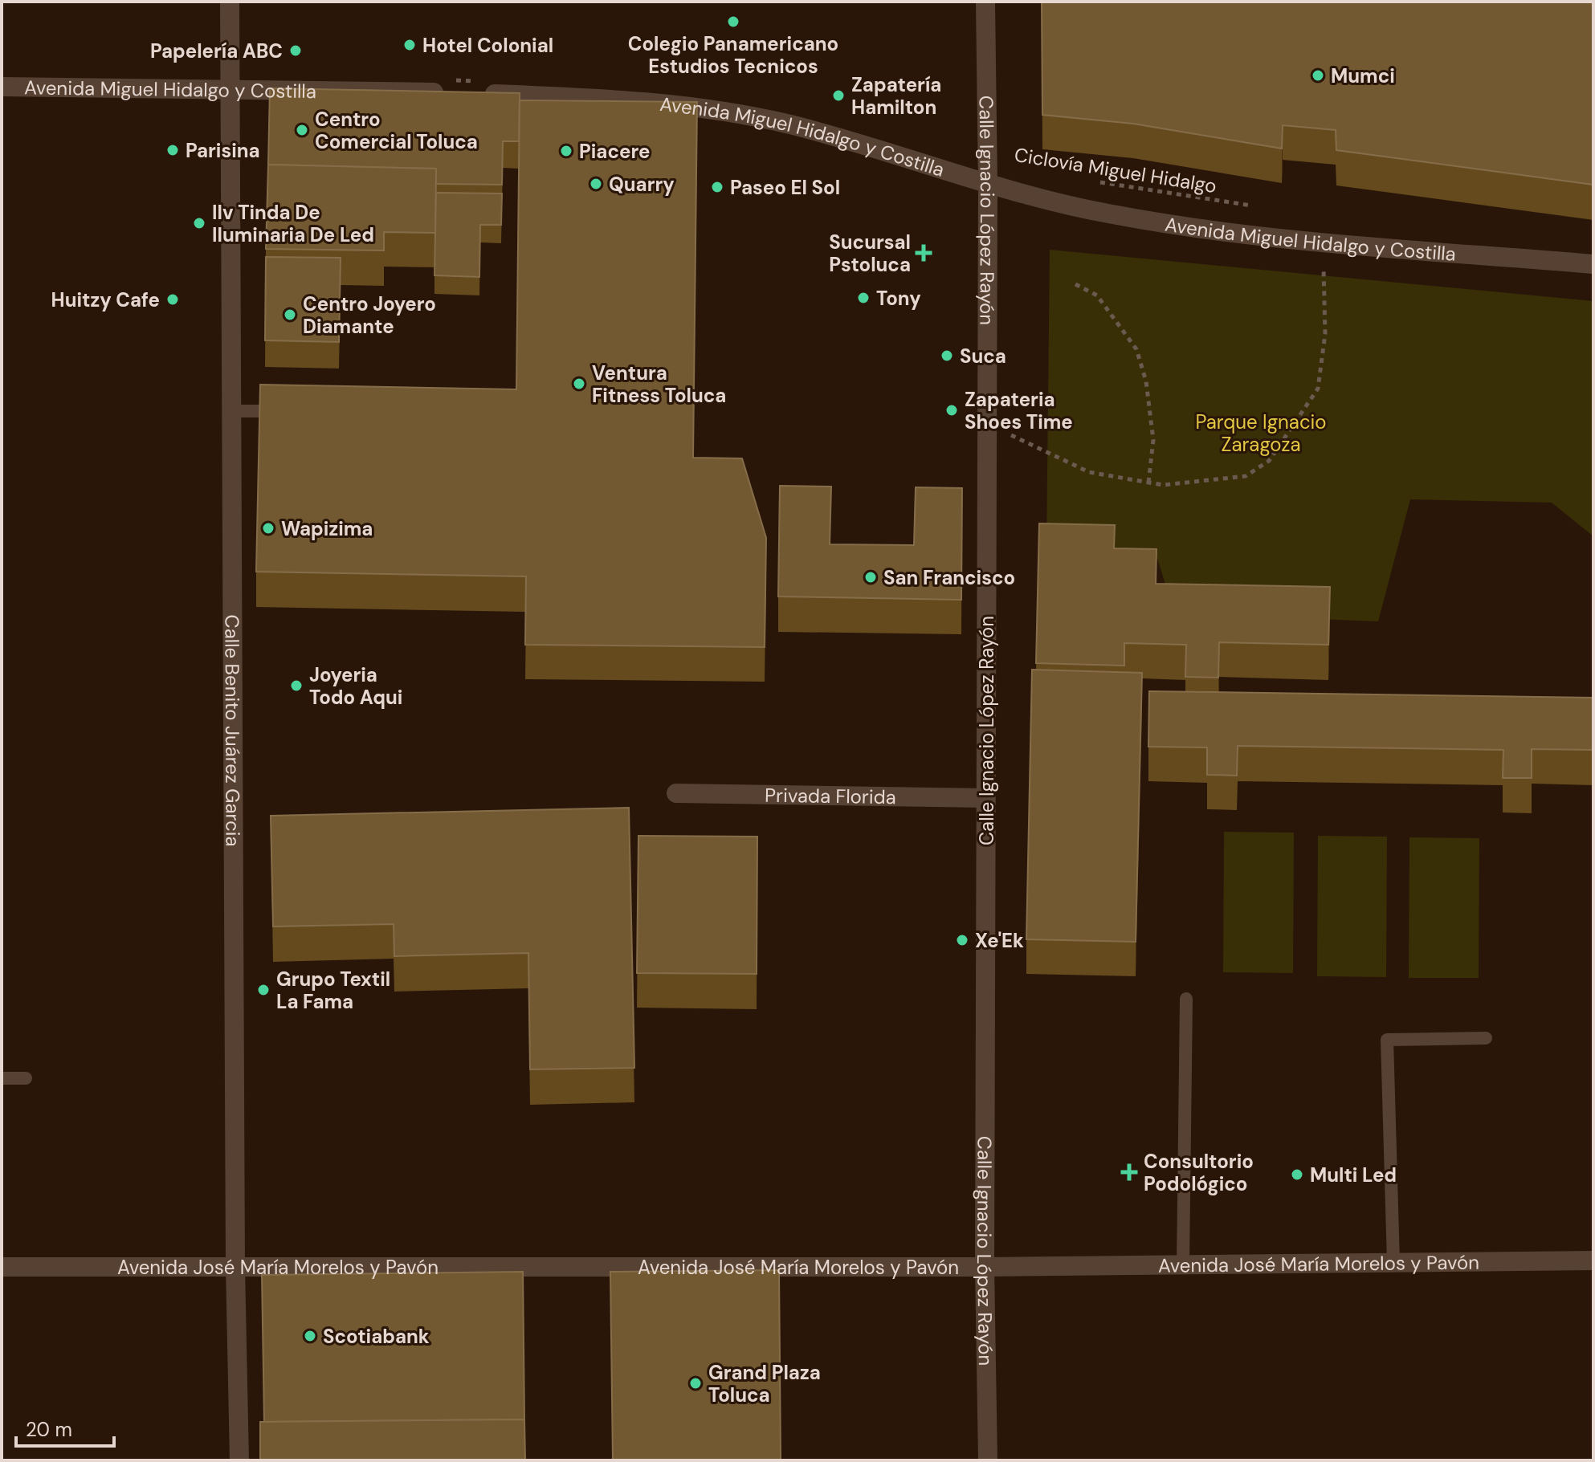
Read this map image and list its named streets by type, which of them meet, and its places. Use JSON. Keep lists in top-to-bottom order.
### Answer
{
  "streets": {
    "main road": [
      "Avenida Miguel Hidalgo y Costilla",
      "Calle Ignacio López Rayón",
      "Calle Benito Juárez Garcia",
      "Privada Florida",
      "Avenida José María Morelos y Pavón"
    ],
    "path": ["Ciclovía Miguel Hidalgo"]
  },
  "crossings": [
    ["Avenida Miguel Hidalgo y Costilla", "Calle Ignacio López Rayón"],
    ["Avenida Miguel Hidalgo y Costilla", "Calle Benito Juárez Garcia"],
    ["Calle Ignacio López Rayón", "Privada Florida"],
    ["Calle Ignacio López Rayón", "Avenida José María Morelos y Pavón"],
    ["Calle Benito Juárez Garcia", "Avenida José María Morelos y Pavón"]
  ],
  "parks": ["Parque Ignacio Zaragoza"],
  "places": {
    "other": [
      "Colegio Panamericano Estudios Tecnicos",
      "Hotel Colonial",
      "Papelería ABC",
      "Mumci",
      "Zapatería Hamilton",
      "Centro Comercial Toluca",
      "Parisina",
      "Piacere",
      "Quarry",
      "Paseo El Sol",
      "Ilv Tinda De Iluminaria De Led",
      "Tony",
      "Huitzy Cafe",
      "Centro Joyero Diamante",
      "Suca",
      "Ventura Fitness Toluca",
      "Zapateria Shoes Time",
      "Wapizima",
      "San Francisco",
      "Joyeria Todo Aqui",
      "Xe'Ek",
      "Grupo Textil La Fama",
      "Multi Led",
      "Scotiabank",
      "Grand Plaza Toluca"
    ],
    "health": ["Sucursal Pstoluca", "Consultorio Podológico"]
  },
  "scale_bar": "20 m"
}
